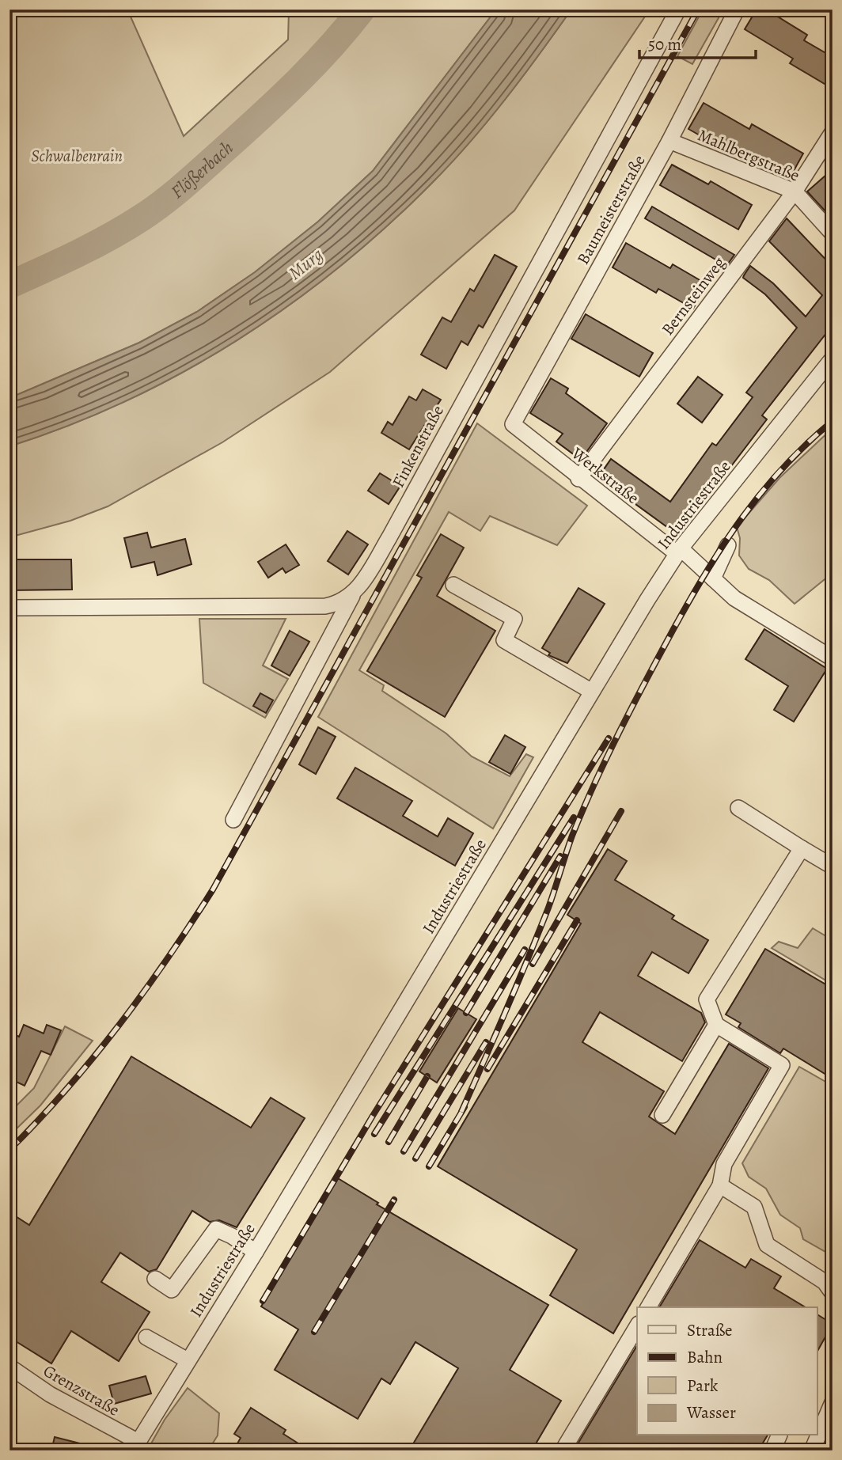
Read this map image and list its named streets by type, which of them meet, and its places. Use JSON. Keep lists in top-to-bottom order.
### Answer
{
  "streets": {
    "street": [
      "Mahlbergstraße",
      "Baumeisterstraße",
      "Bernsteinweg",
      "Finkenstraße",
      "Werkstraße",
      "Industriestraße",
      "Grenzstraße"
    ]
  },
  "crossings": [
    ["Mahlbergstraße", "Baumeisterstraße"],
    ["Mahlbergstraße", "Bernsteinweg"],
    ["Baumeisterstraße", "Werkstraße"],
    ["Bernsteinweg", "Werkstraße"],
    ["Werkstraße", "Industriestraße"],
    ["Industriestraße", "Grenzstraße"]
  ],
  "water": ["Flößerbach", "Murg"],
  "parks": ["Schwalbenrain"],
  "legend": [
    "Straße",
    "Bahn",
    "Park",
    "Wasser"
  ],
  "scale_bar": "50 m"
}
